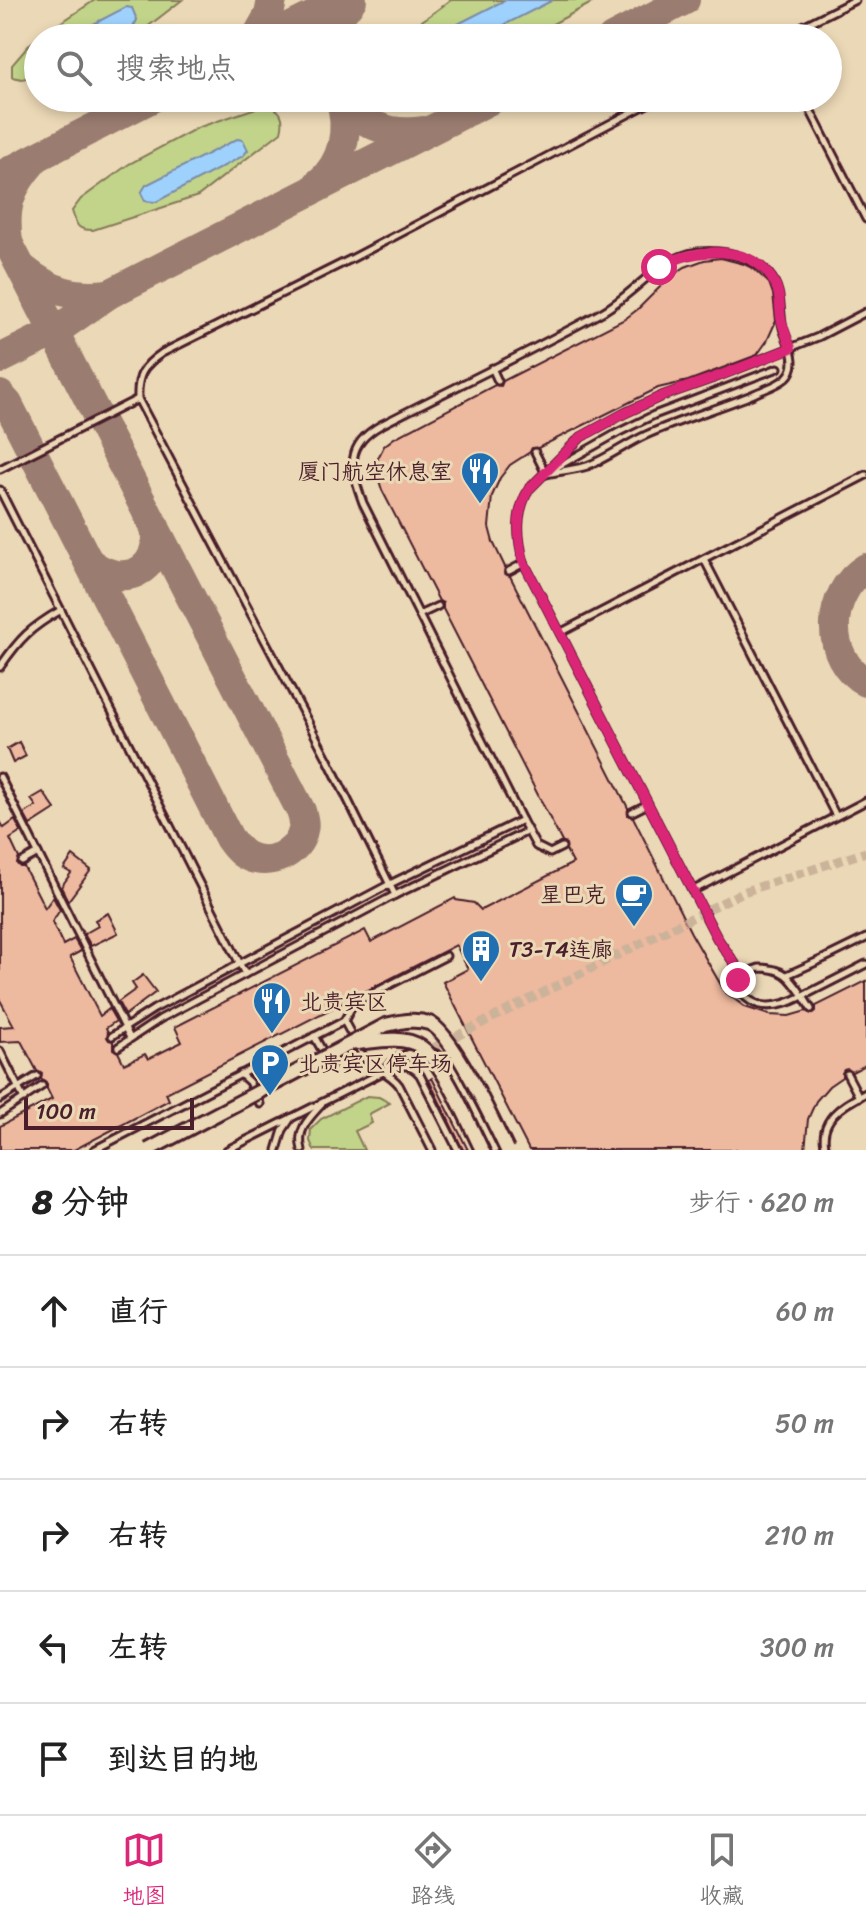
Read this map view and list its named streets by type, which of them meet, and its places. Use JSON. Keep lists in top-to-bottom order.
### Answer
{
  "places": {
    "restaurant": ["厦门航空休息室", "北贵宾区"],
    "cafe": ["星巴克"],
    "building": ["T3-T4连廊"],
    "parking": ["北贵宾区停车场"]
  },
  "scale_bar": "100 m",
  "page": {
    "search": "搜索地点",
    "scale": "100 m",
    "heading": ["8 分钟", "步行 · 620 m"],
    "list": [
      ["直行", "60 m"],
      ["右转", "50 m"],
      ["右转", "210 m"],
      ["左转", "300 m"],
      "到达目的地"
    ],
    "nav": ["地图", "路线", "收藏"]
  }
}
